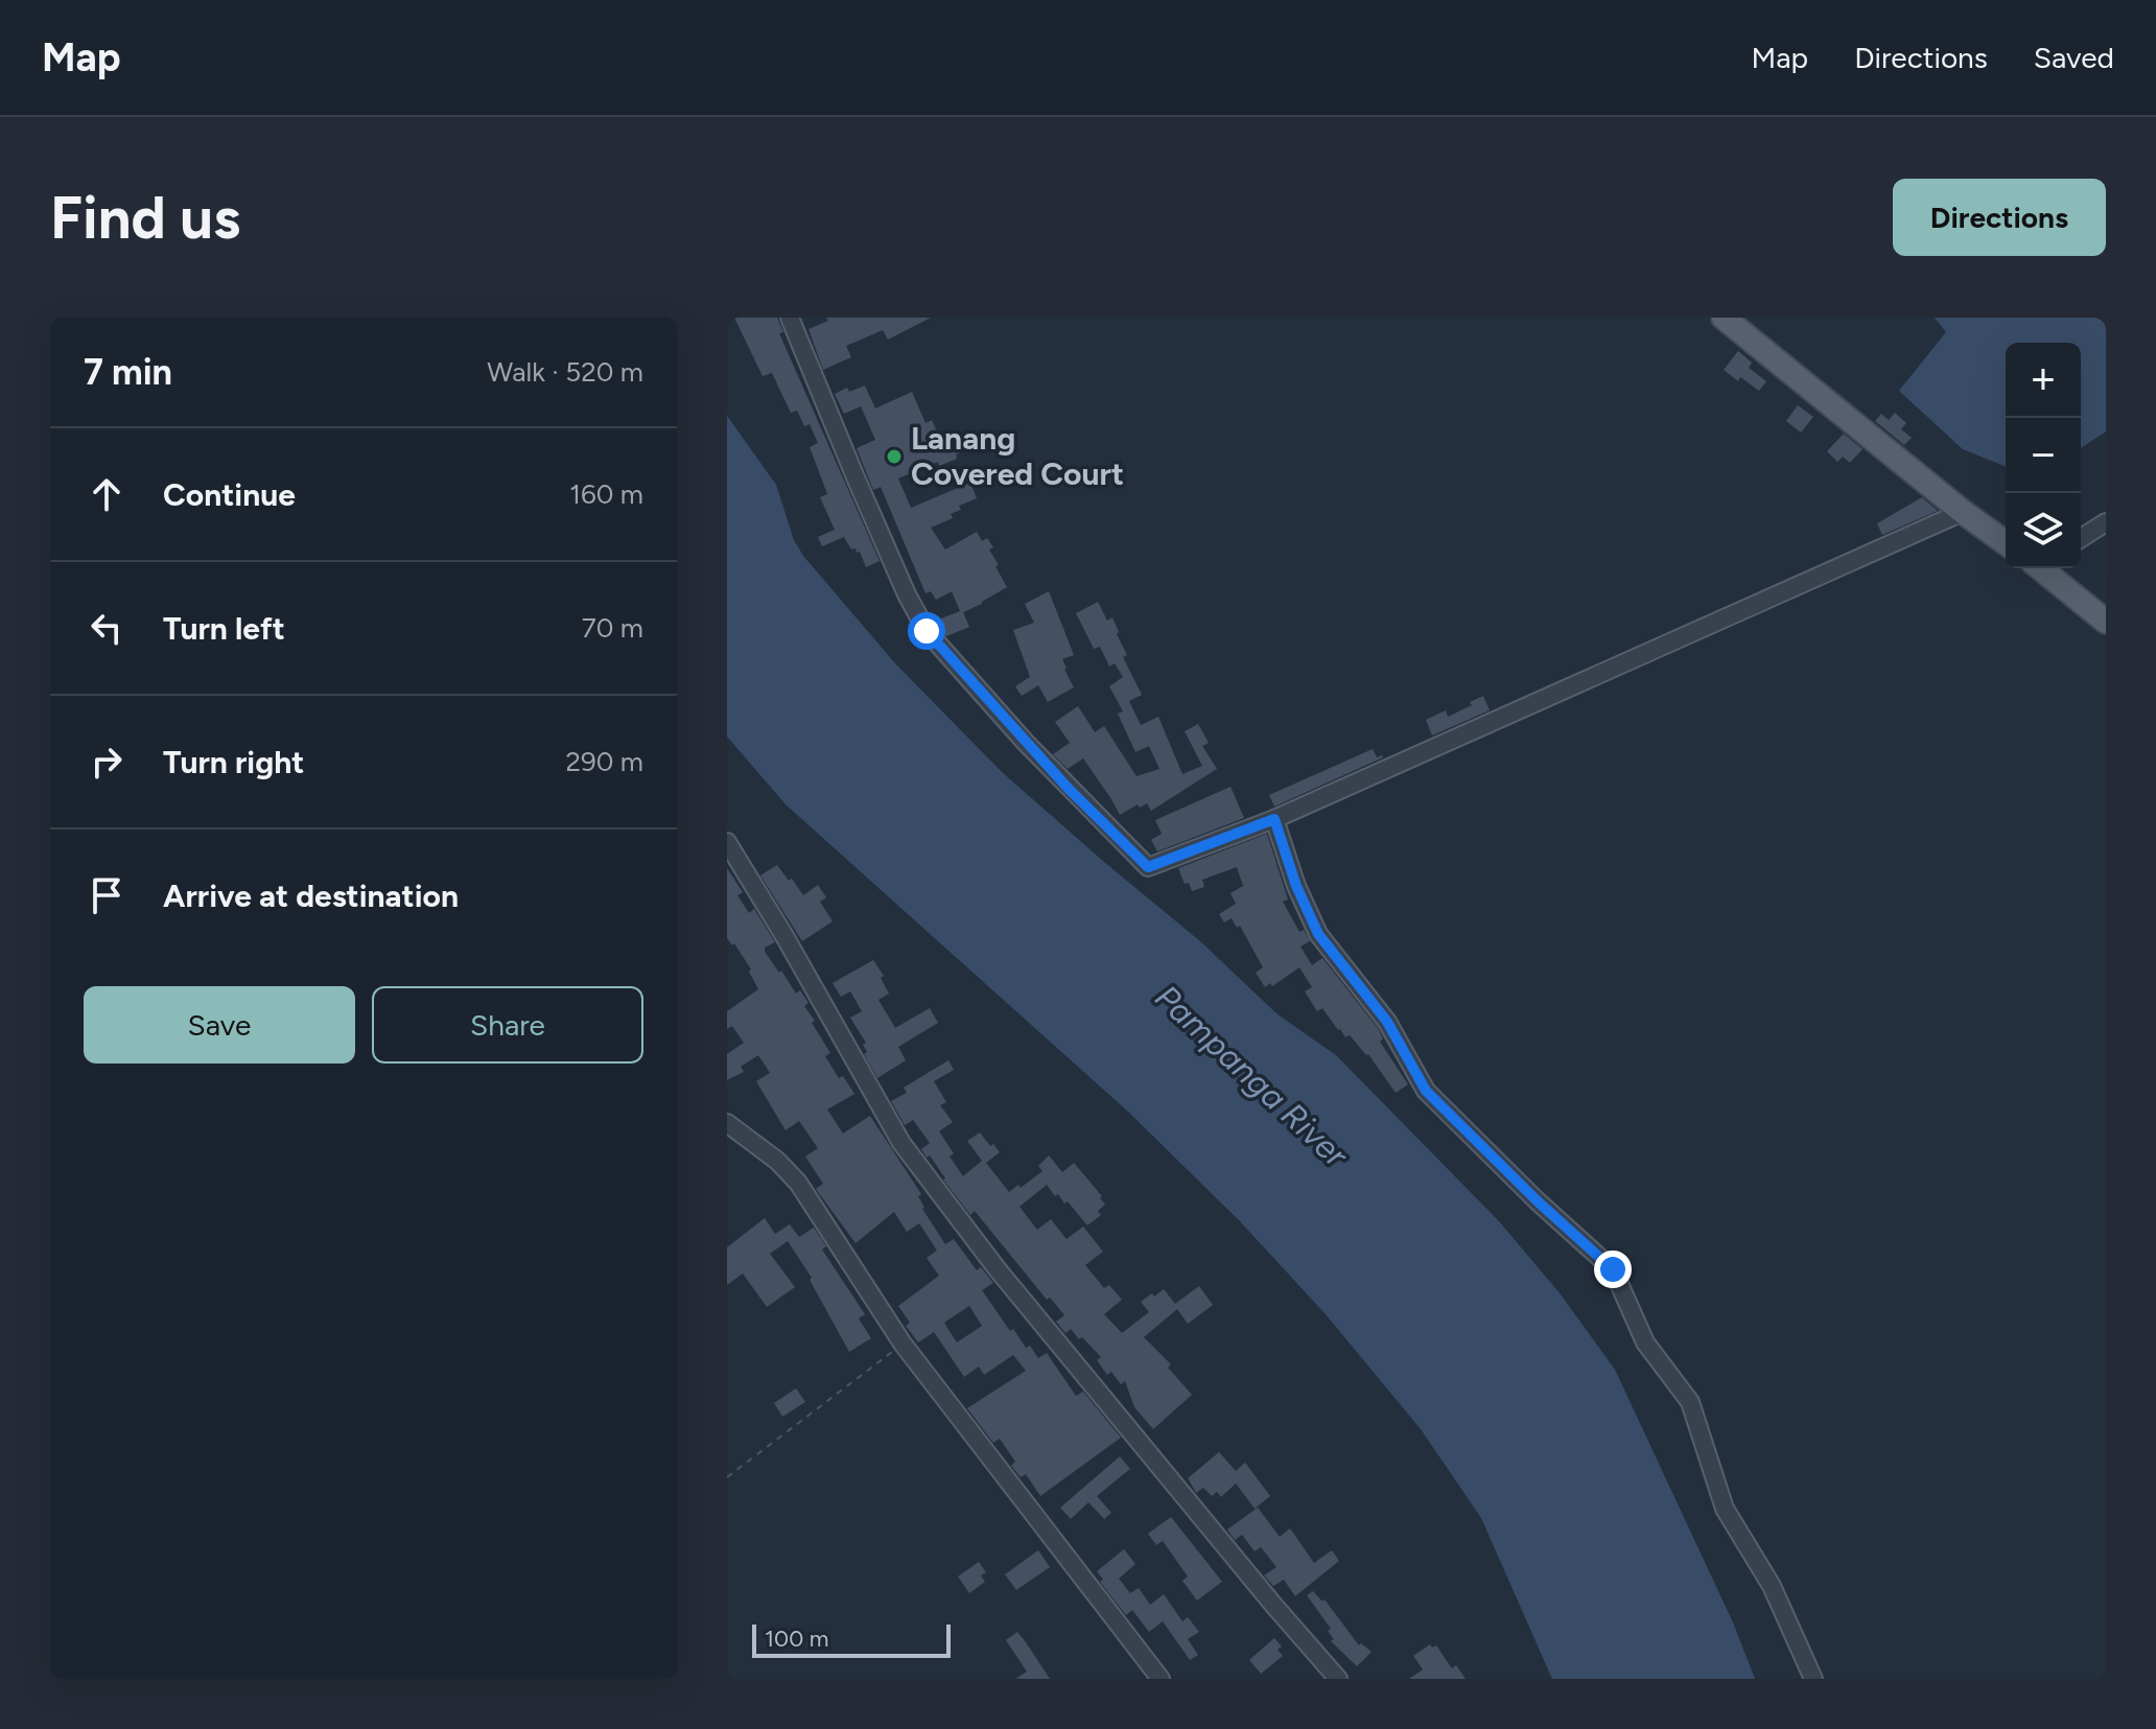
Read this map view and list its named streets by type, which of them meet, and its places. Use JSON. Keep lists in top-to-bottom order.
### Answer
{
  "water": ["Pampanga River"],
  "places": ["Lanang Covered Court"],
  "scale_bar": "100 m",
  "page": {
    "header": "Map",
    "nav": ["Map", "Directions", "Saved"],
    "buttons": [
      "Directions",
      ["Save", "Share"]
    ],
    "title": "Find us",
    "heading": ["7 min", "Walk · 520 m"],
    "map_buttons": ["+", "−"],
    "list": [
      ["Continue", "160 m"],
      ["Turn left", "70 m"],
      ["Turn right", "290 m"],
      "Arrive at destination"
    ],
    "scale": "100 m"
  }
}
